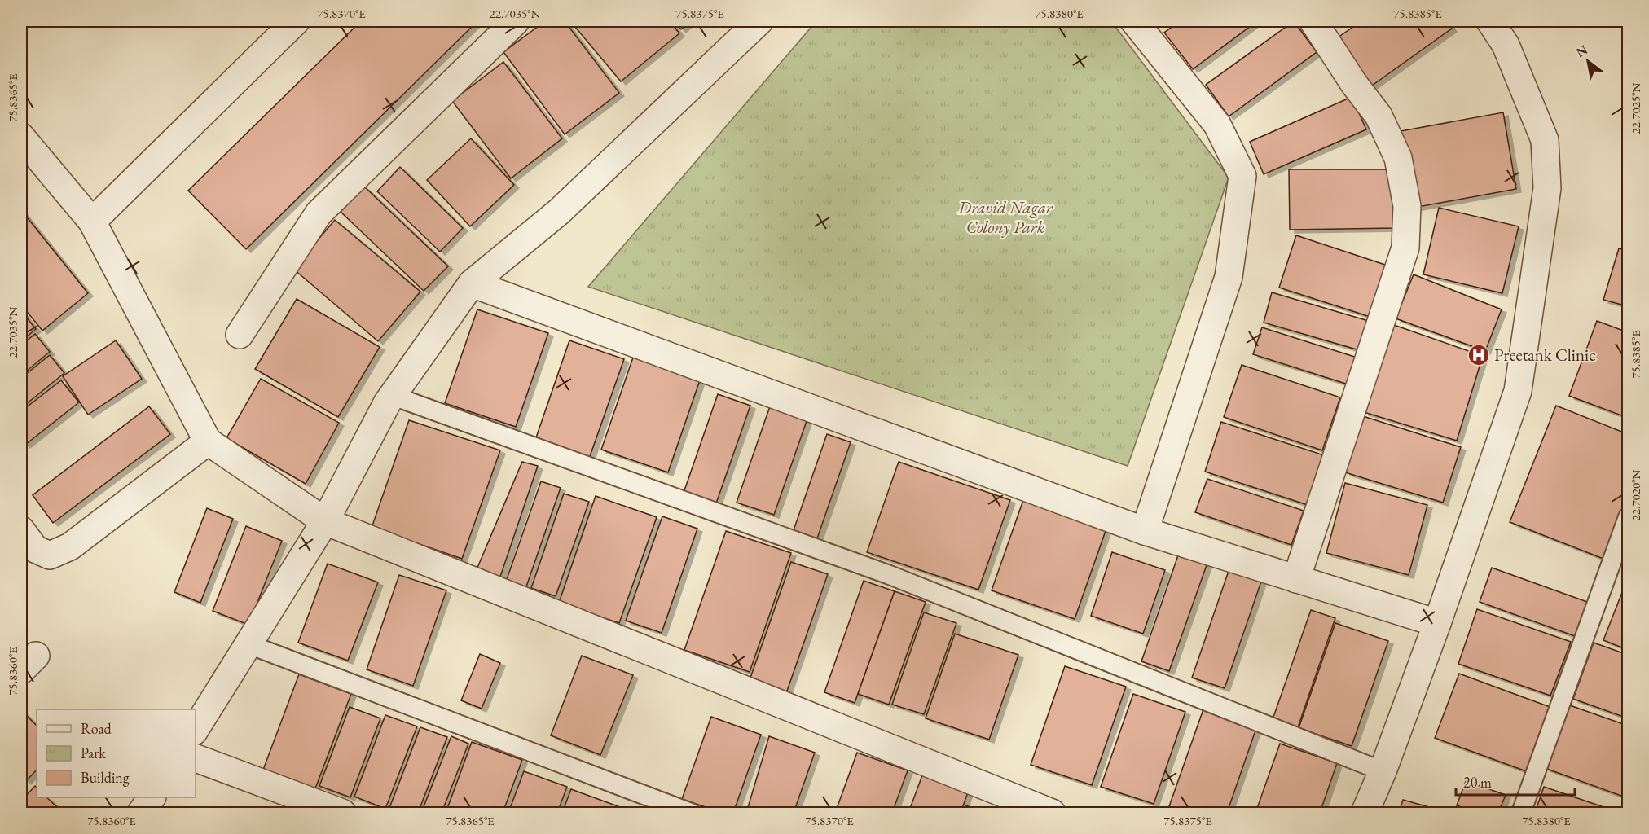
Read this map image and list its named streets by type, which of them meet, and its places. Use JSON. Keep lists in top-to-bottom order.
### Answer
{
  "parks": ["Dravid Nagar Colony Park"],
  "places": {
    "hospital": ["Preetank Clinic"]
  },
  "legend": ["Road", "Park", "Building"],
  "scale_bar": "20 m",
  "north": "top left",
  "coordinates": [
    "75.8370°E",
    "22.7035°N",
    "75.8375°E",
    "75.8380°E",
    "75.8385°E",
    "75.8365°E",
    "22.7025°N",
    "22.7020°N",
    "75.8360°E"
  ]
}
